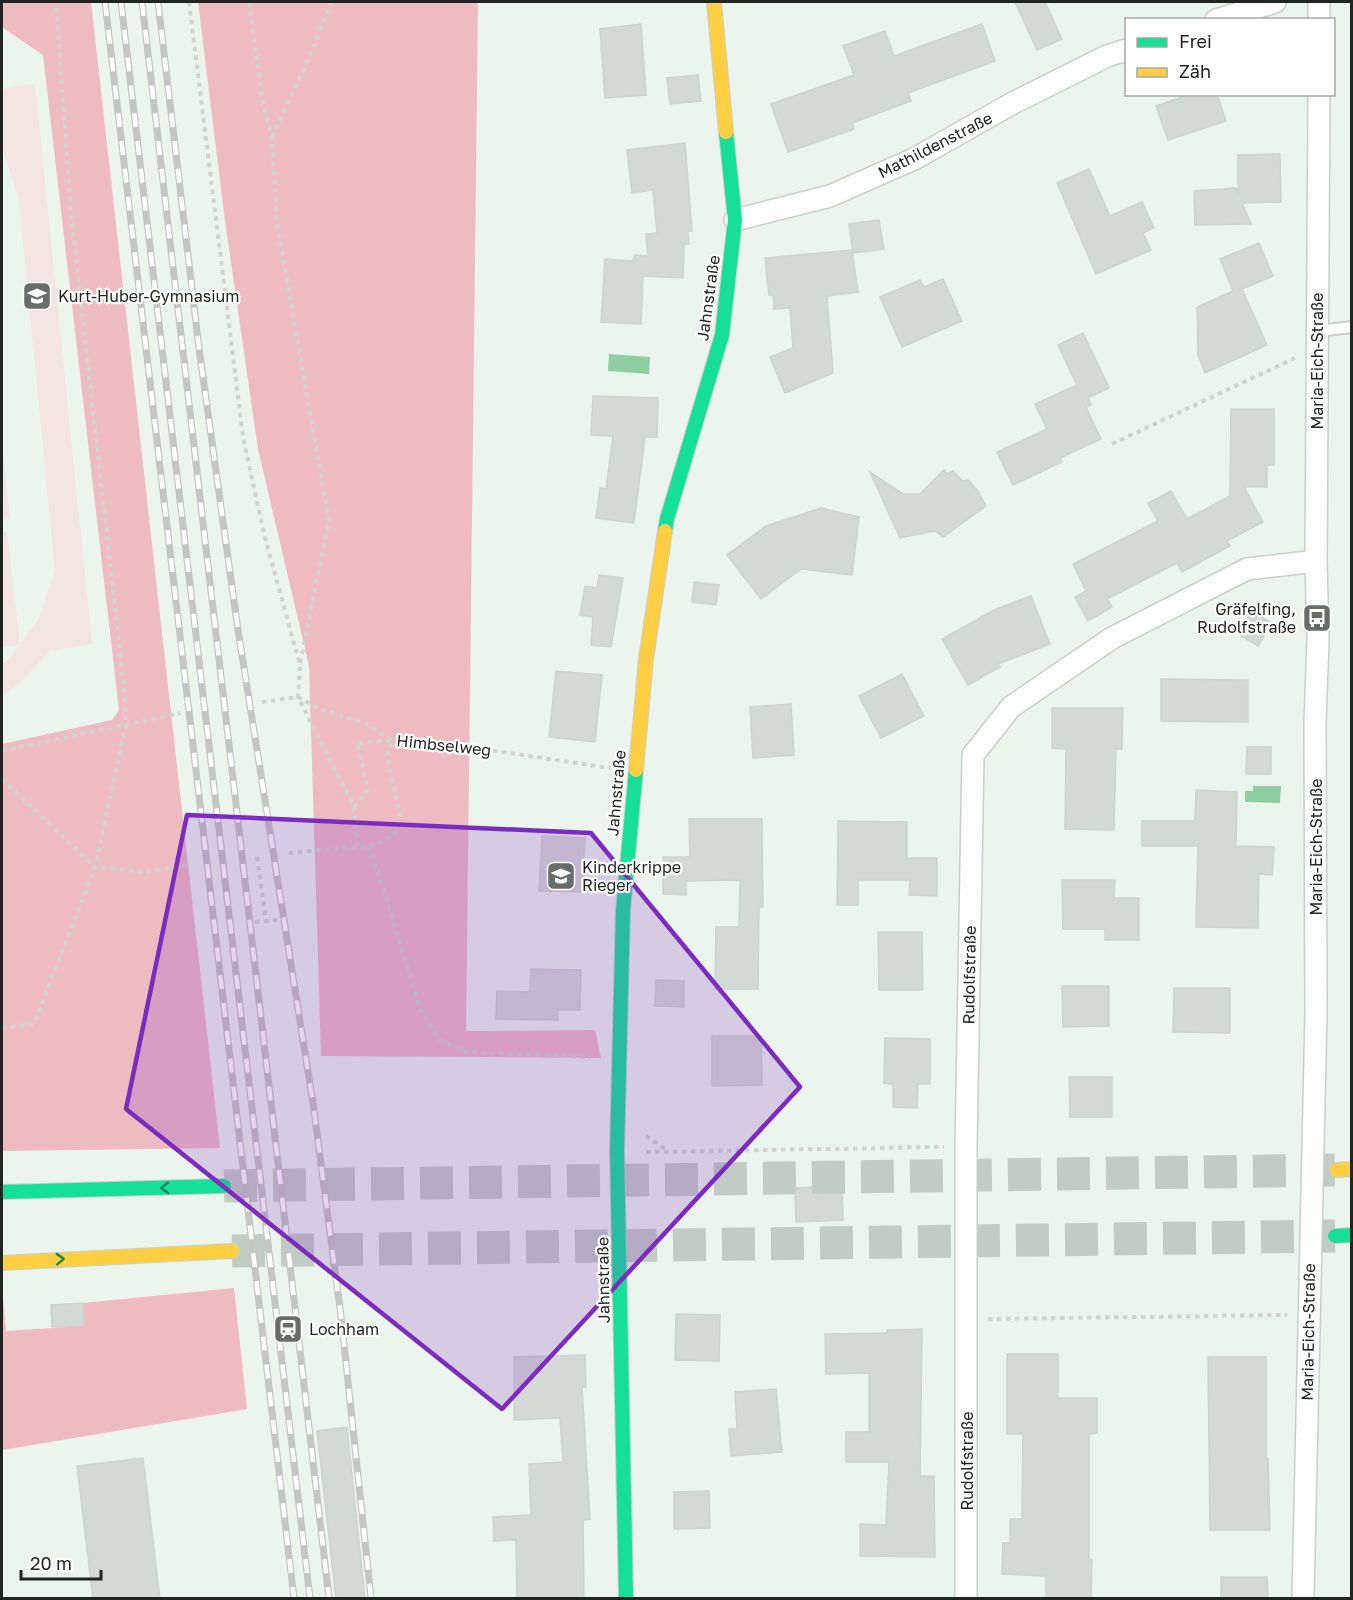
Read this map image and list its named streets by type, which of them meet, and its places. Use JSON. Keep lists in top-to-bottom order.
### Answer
{
  "streets": {
    "main road": ["Jahnstraße"],
    "street": ["Mathildenstraße", "Maria-Eich-Straße", "Rudolfstraße"],
    "path": ["Himbselweg"]
  },
  "crossings": [
    ["Mathildenstraße", "Jahnstraße"],
    ["Jahnstraße", "Himbselweg"],
    ["Maria-Eich-Straße", "Rudolfstraße"]
  ],
  "places": {
    "school or university": ["Kurt-Huber-Gymnasium", "Kinderkrippe Rieger"],
    "bus stop": ["Gräfelfing, Rudolfstraße"],
    "station": ["Lochham"]
  },
  "legend": ["Frei", "Zäh"],
  "scale_bar": "20 m"
}
